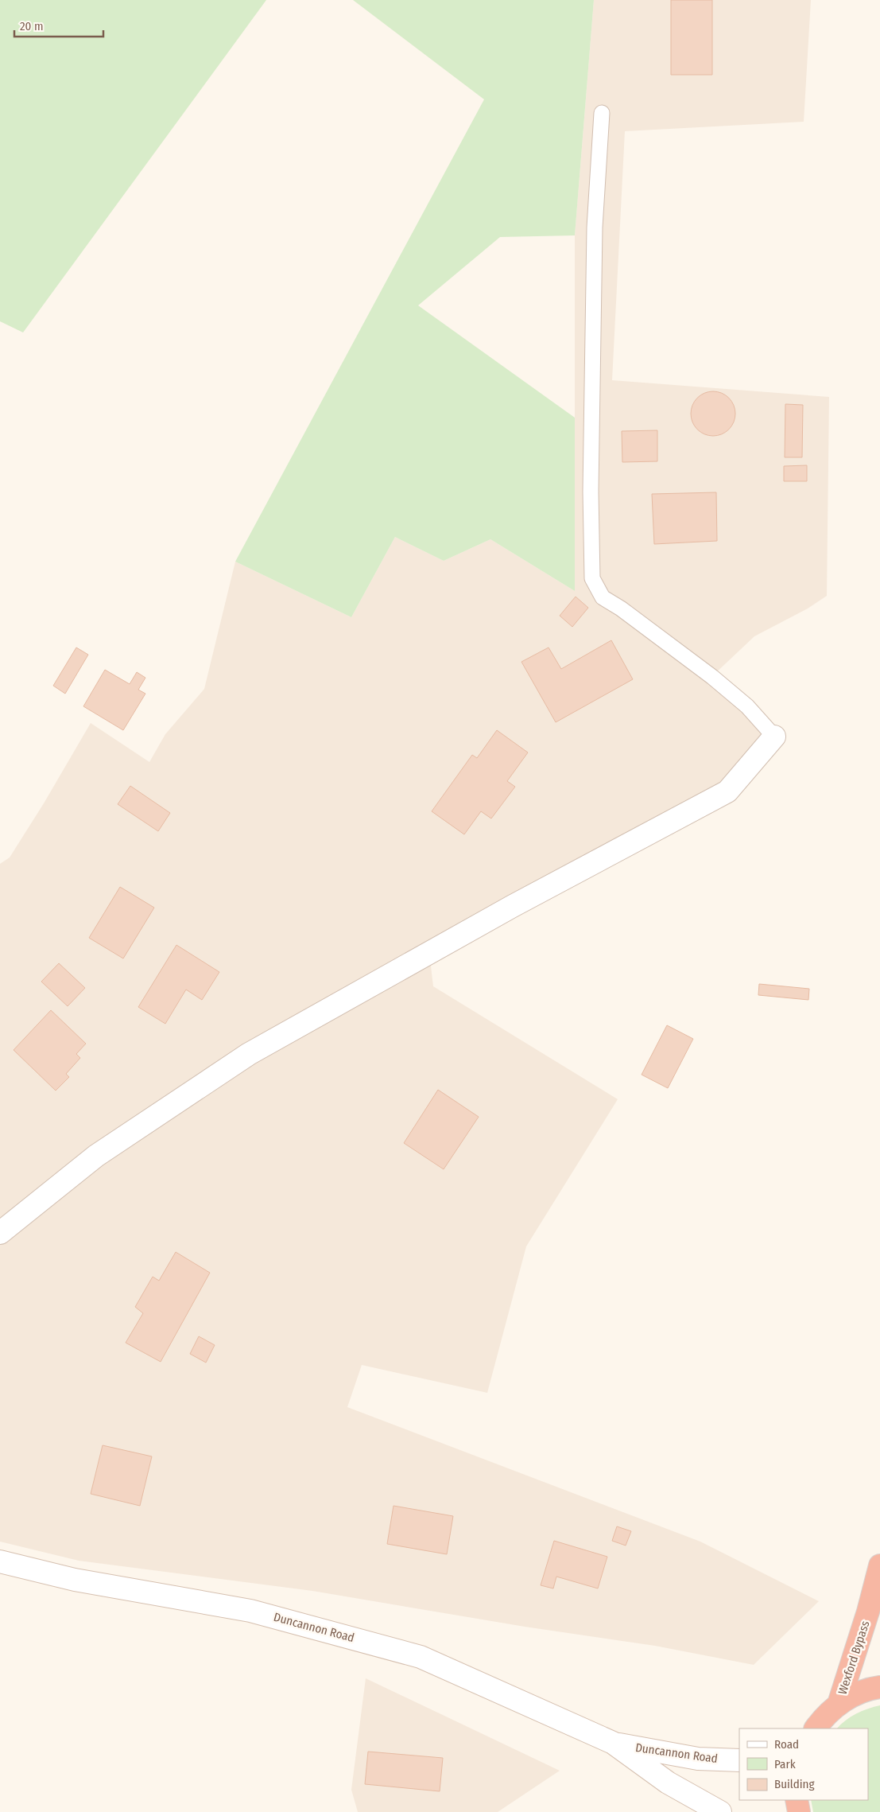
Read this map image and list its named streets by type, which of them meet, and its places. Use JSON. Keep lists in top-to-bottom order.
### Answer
{
  "streets": {
    "highway": ["Wexford Bypass"],
    "street": ["Duncannon Road"]
  },
  "legend": ["Road", "Park", "Building"],
  "scale_bar": "20 m"
}
